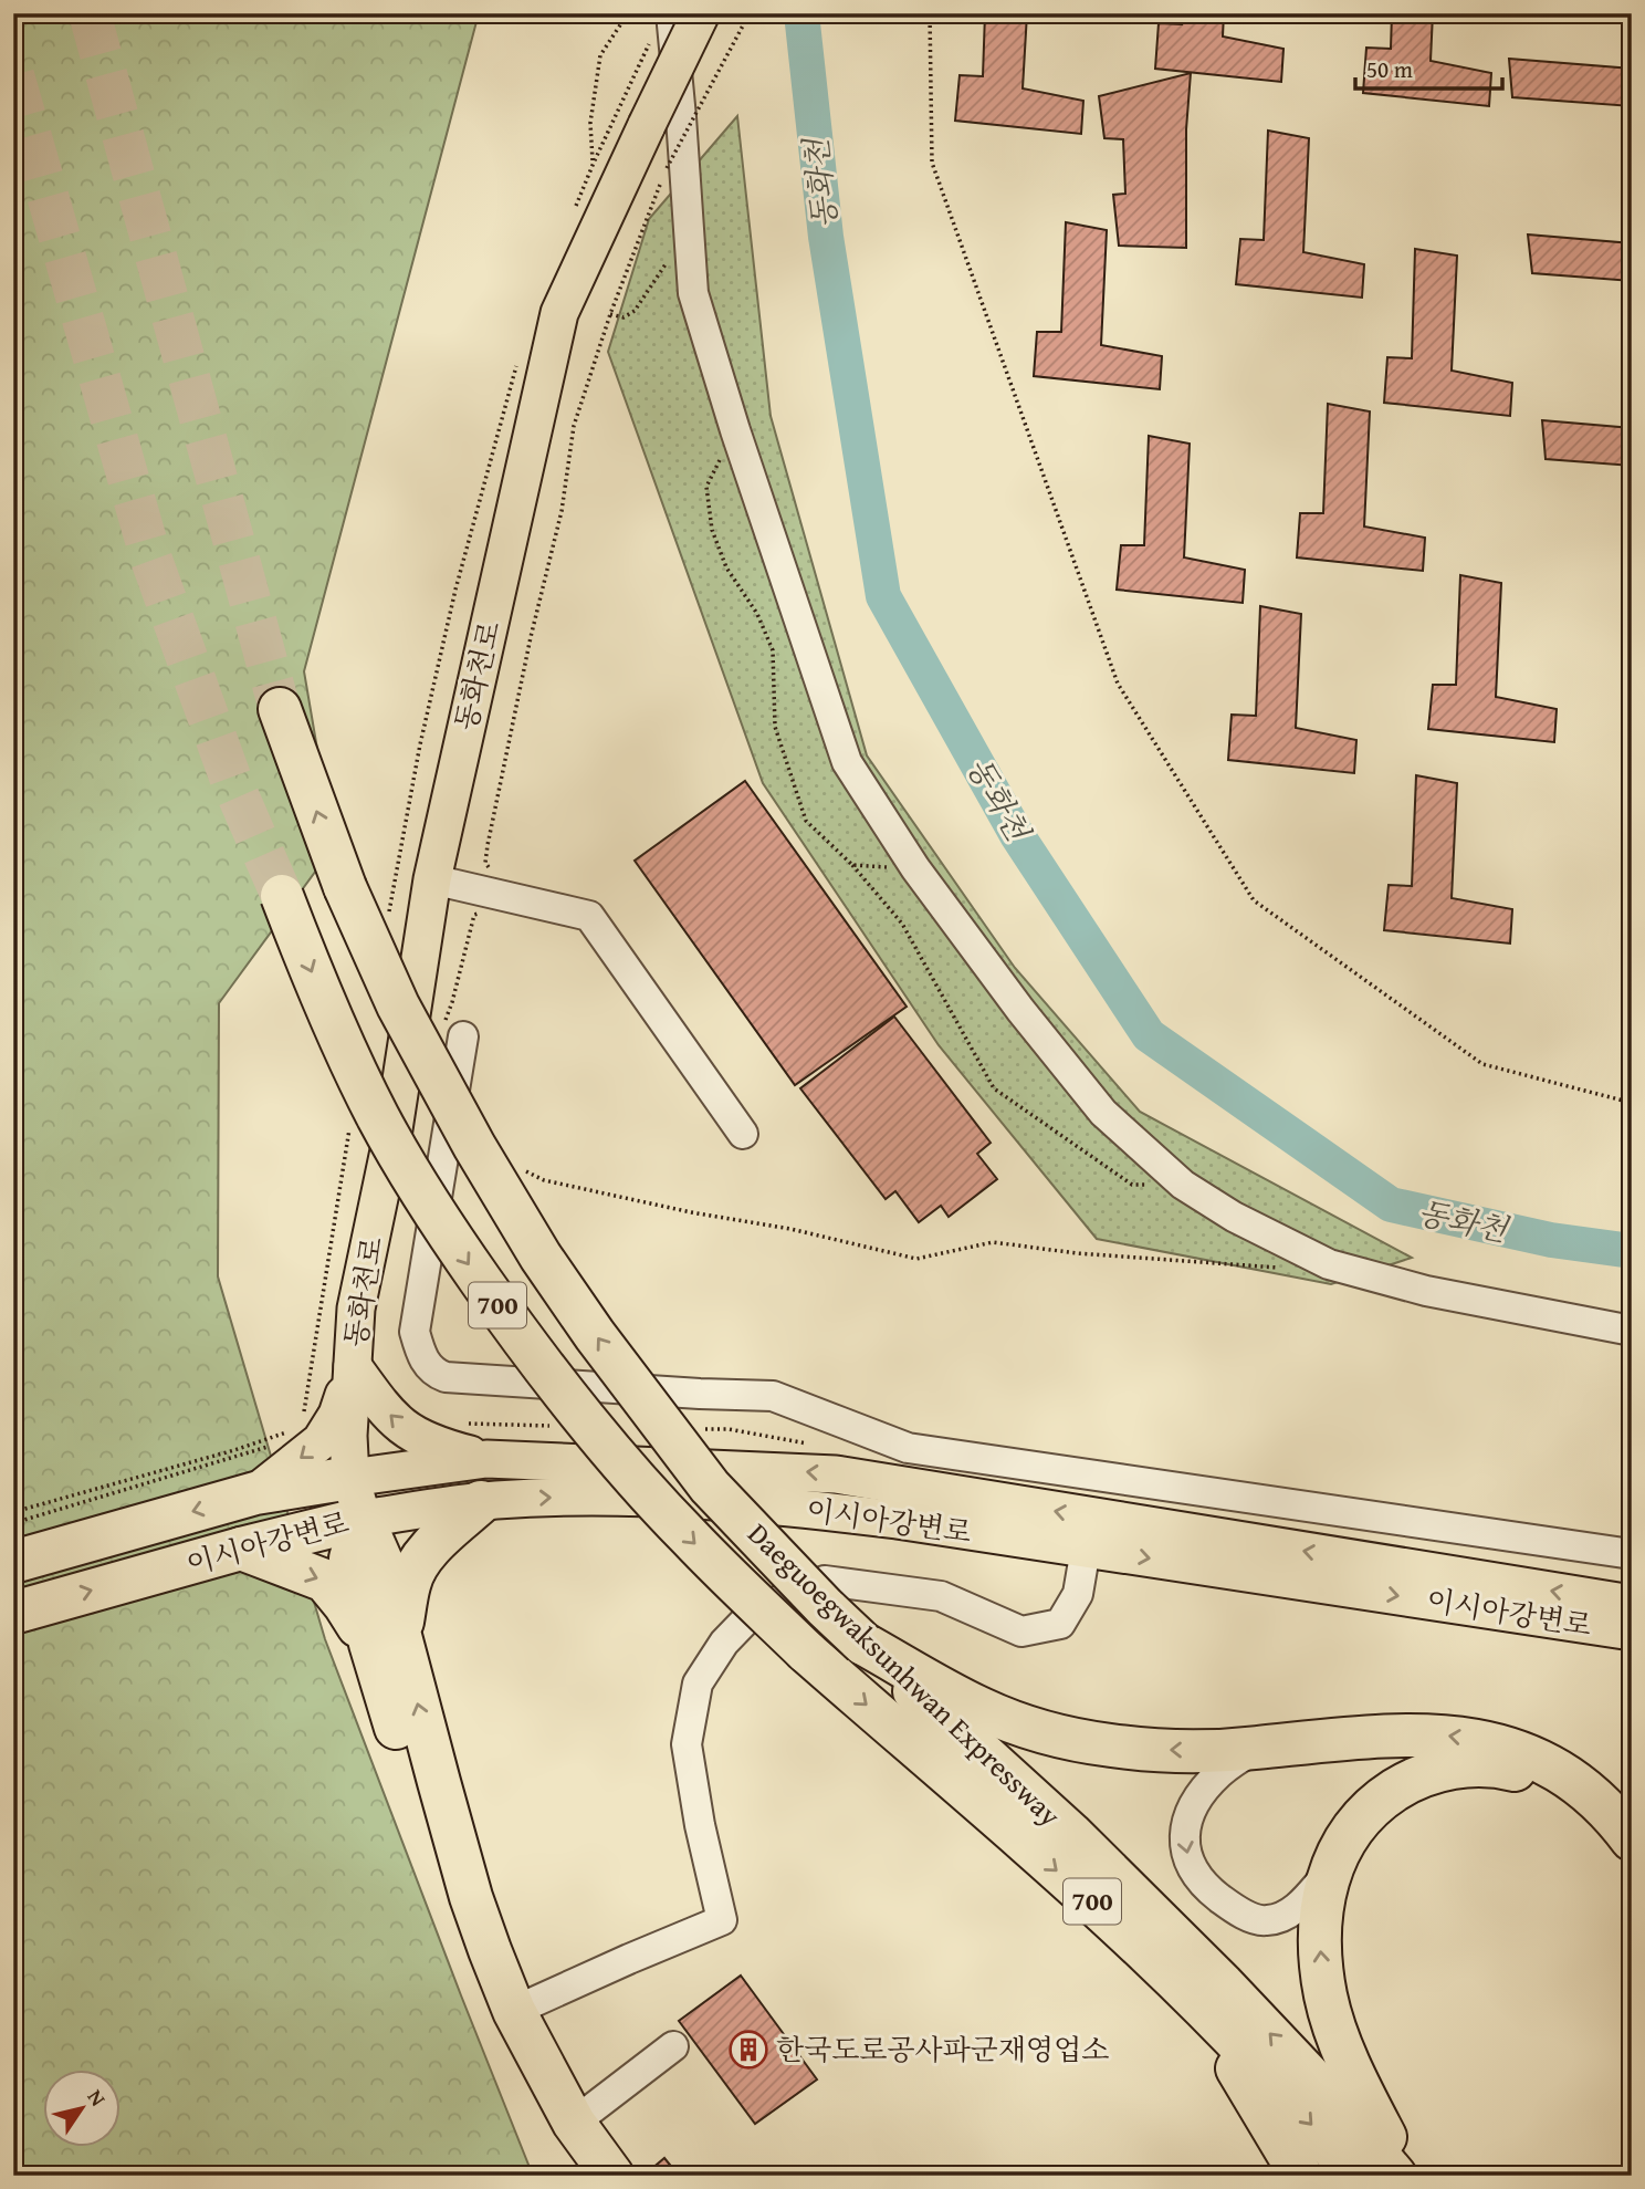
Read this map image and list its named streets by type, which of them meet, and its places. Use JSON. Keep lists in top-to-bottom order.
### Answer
{
  "streets": {
    "highway": ["700", "이시아강변로", "Daeguoegwaksunhwan Expressway"],
    "main road": ["동화천로"]
  },
  "water": ["동화천"],
  "places": {
    "building": ["한국도로공사파군재영업소"]
  },
  "scale_bar": "50 m",
  "north": "top right"
}
